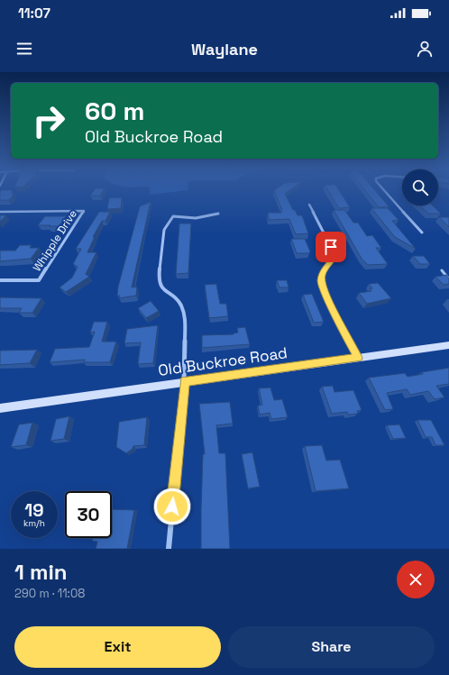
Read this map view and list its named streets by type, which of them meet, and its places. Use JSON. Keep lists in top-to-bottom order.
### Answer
{
  "streets": {
    "street": ["Whipple Drive", "Old Buckroe Road"]
  },
  "page": {
    "status": "11:07",
    "header": "Waylane",
    "turn": ["60 m", "Old Buckroe Road"],
    "speed": "19 km/h",
    "limit": "30",
    "heading": ["1 min", "290 m · 11:08"],
    "buttons": ["Exit", "Share"]
  }
}
